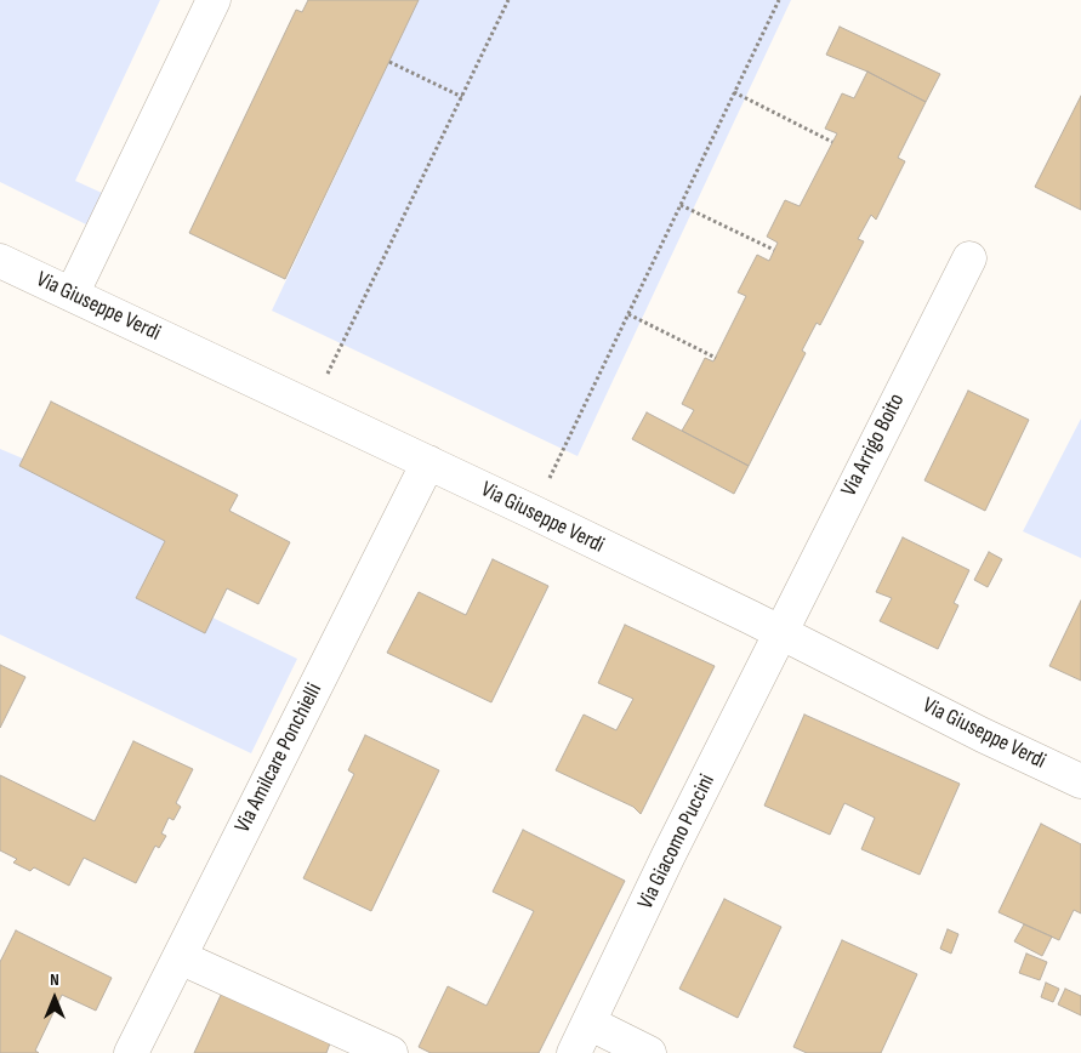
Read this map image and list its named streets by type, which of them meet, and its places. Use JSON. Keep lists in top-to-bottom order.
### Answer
{
  "streets": {
    "street": [
      "Via Giuseppe Verdi",
      "Via Arrigo Boito",
      "Via Amilcare Ponchielli",
      "Via Giacomo Puccini"
    ]
  },
  "crossings": [
    ["Via Giuseppe Verdi", "Via Arrigo Boito"],
    ["Via Giuseppe Verdi", "Via Amilcare Ponchielli"],
    ["Via Giuseppe Verdi", "Via Giacomo Puccini"],
    ["Via Arrigo Boito", "Via Giacomo Puccini"]
  ],
  "north": "top"
}
